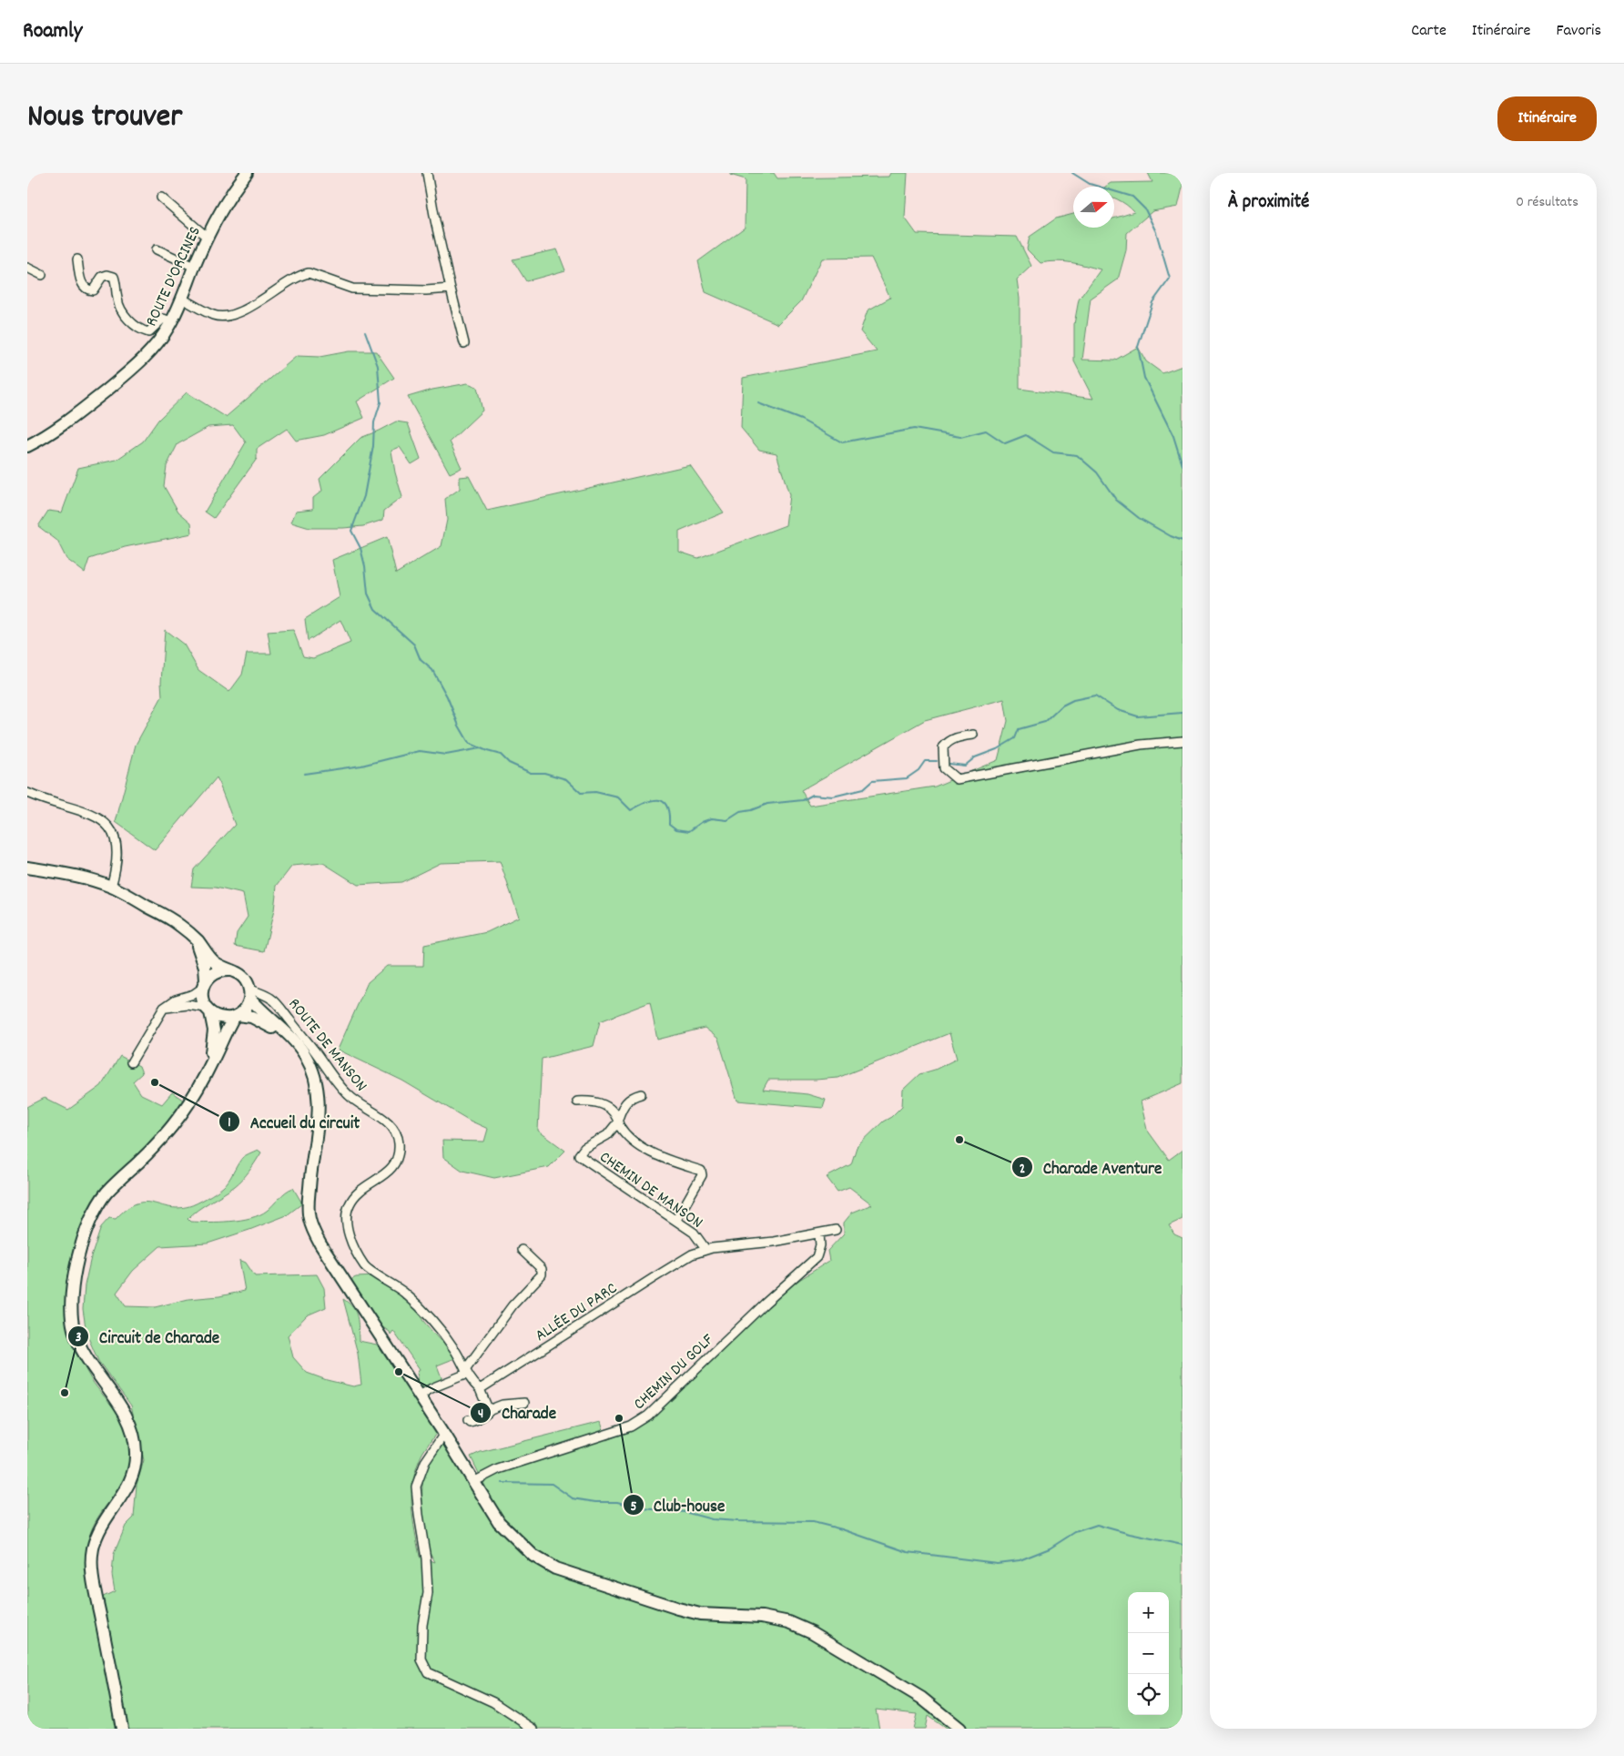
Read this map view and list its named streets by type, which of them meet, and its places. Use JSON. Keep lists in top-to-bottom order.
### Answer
{
  "streets": {
    "street": [
      "ROUTE D'ORCINES",
      "ROUTE DE MANSON",
      "CHEMIN DE MANSON",
      "ALLÉE DU PARC",
      "CHEMIN DU GOLF"
    ]
  },
  "crossings": [
    ["CHEMIN DE MANSON", "ALLÉE DU PARC"],
    ["ALLÉE DU PARC", "CHEMIN DU GOLF"]
  ],
  "places": [
    "Accueil du circuit",
    "Charade Aventure",
    "Charade",
    "Circuit de Charade",
    "Club-house"
  ],
  "north": "right",
  "page": {
    "header": "Roamly",
    "nav": ["Carte", "Itinéraire", "Favoris"],
    "title": "Nous trouver",
    "buttons": "Itinéraire",
    "heading": ["À proximité", "0 résultats"],
    "map_buttons": ["+", "−"]
  }
}
